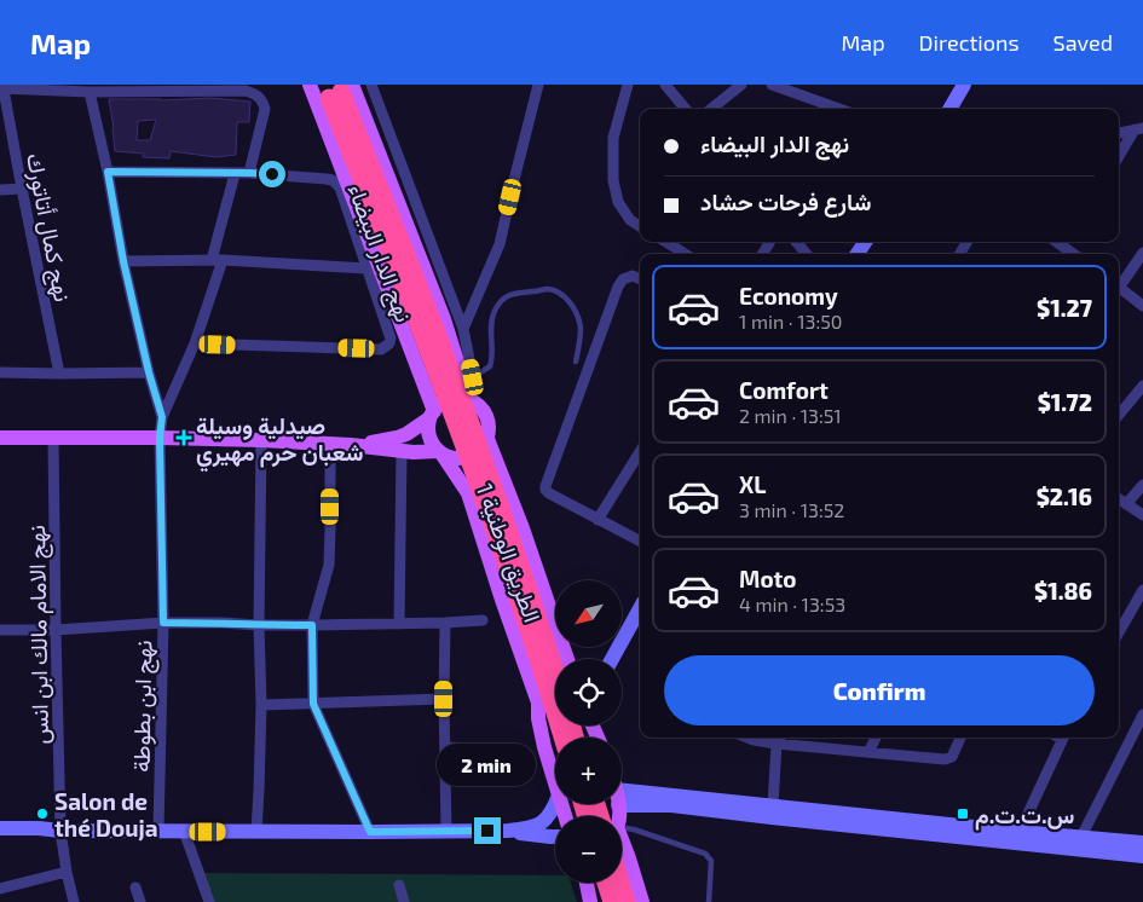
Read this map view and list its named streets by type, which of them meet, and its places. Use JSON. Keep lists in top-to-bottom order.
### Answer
{
  "streets": {
    "main road": ["الطريق الوطنية 1"],
    "street": [
      "نهج كمال أتاتورك",
      "نهج الدار البيضاء",
      "نهج الامام مالك ابن انس",
      "نهج ابن بطوطة"
    ]
  },
  "places": {
    "health": ["صيدلية وسيلة شعبان حرم مهيري"],
    "other": ["Salon de thé Douja"],
    "transit": ["س.ت.ت.م"]
  },
  "north": "bottom left",
  "page": {
    "header": "Map",
    "nav": ["Map", "Directions", "Saved"],
    "banner": ["نهج الدار البيضاء", "شارع فرحات حشاد"],
    "list": [
      {
        "name": "Economy",
        "note": "1 min · 13:50",
        "value": "$1.27"
      },
      {
        "name": "Comfort",
        "note": "2 min · 13:51",
        "value": "$1.72"
      },
      {
        "name": "XL",
        "note": "3 min · 13:52",
        "value": "$2.16"
      },
      {
        "name": "Moto",
        "note": "4 min · 13:53",
        "value": "$1.86"
      }
    ],
    "map_buttons": ["+", "−"],
    "buttons": "Confirm",
    "bubble": "2 min"
  }
}
